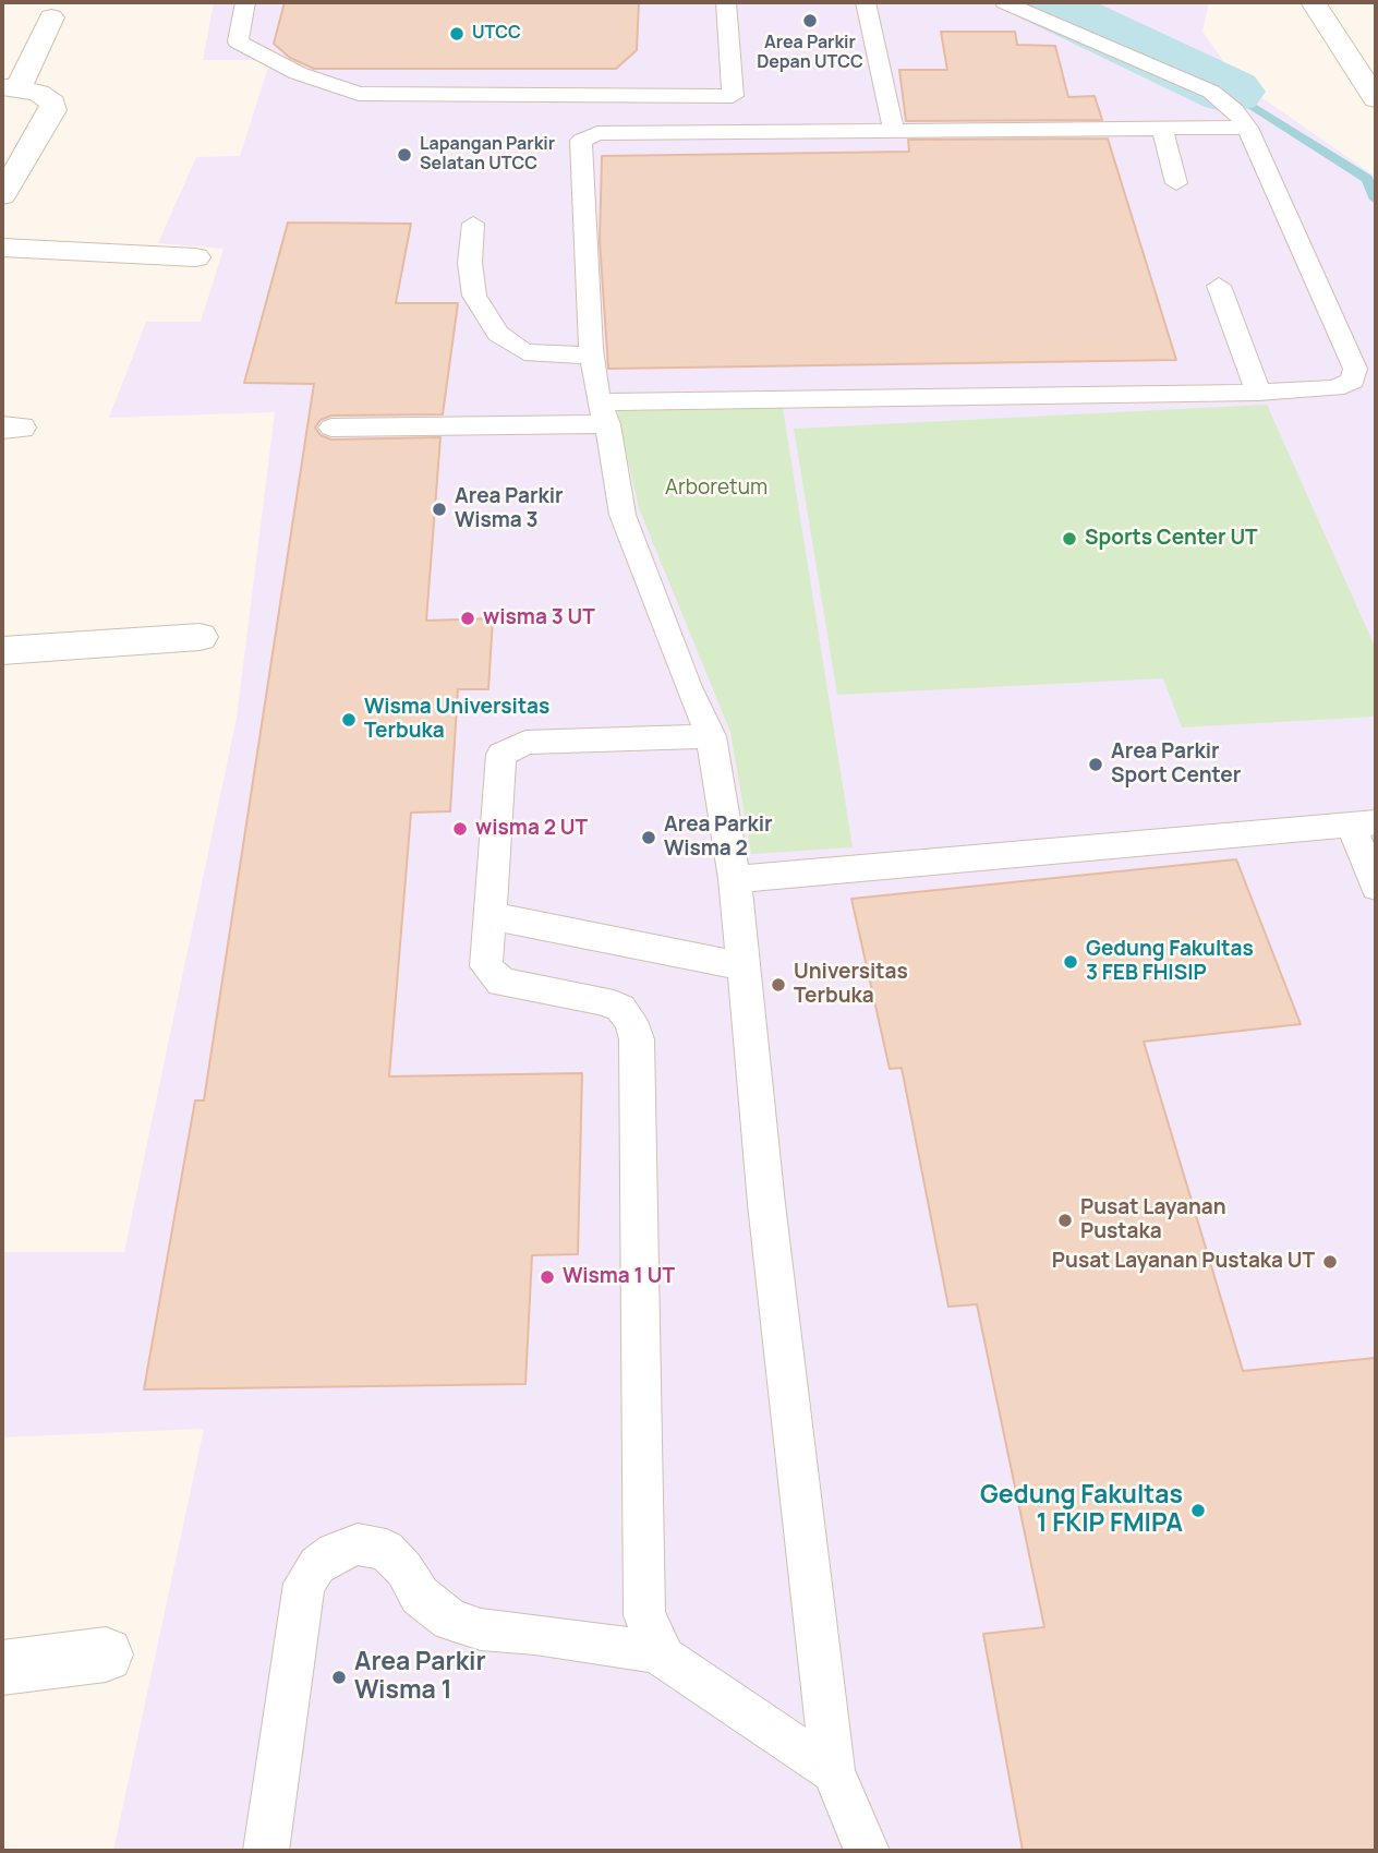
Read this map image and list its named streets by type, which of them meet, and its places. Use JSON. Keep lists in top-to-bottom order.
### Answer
{
  "parks": ["Arboretum"],
  "places": [
    "Area Parkir Depan UTCC",
    "UTCC",
    "Lapangan Parkir Selatan UTCC",
    "Area Parkir Wisma 3",
    "Sports Center UT",
    "wisma 3 UT",
    "Wisma Universitas Terbuka",
    "Area Parkir Sport Center",
    "wisma 2 UT",
    "Area Parkir Wisma 2",
    "Gedung Fakultas 3 FEB FHISIP",
    "Universitas Terbuka",
    "Pusat Layanan Pustaka",
    "Pusat Layanan Pustaka UT",
    "Wisma 1 UT",
    "Gedung Fakultas 1 FKIP FMIPA",
    "Area Parkir Wisma 1"
  ]
}
